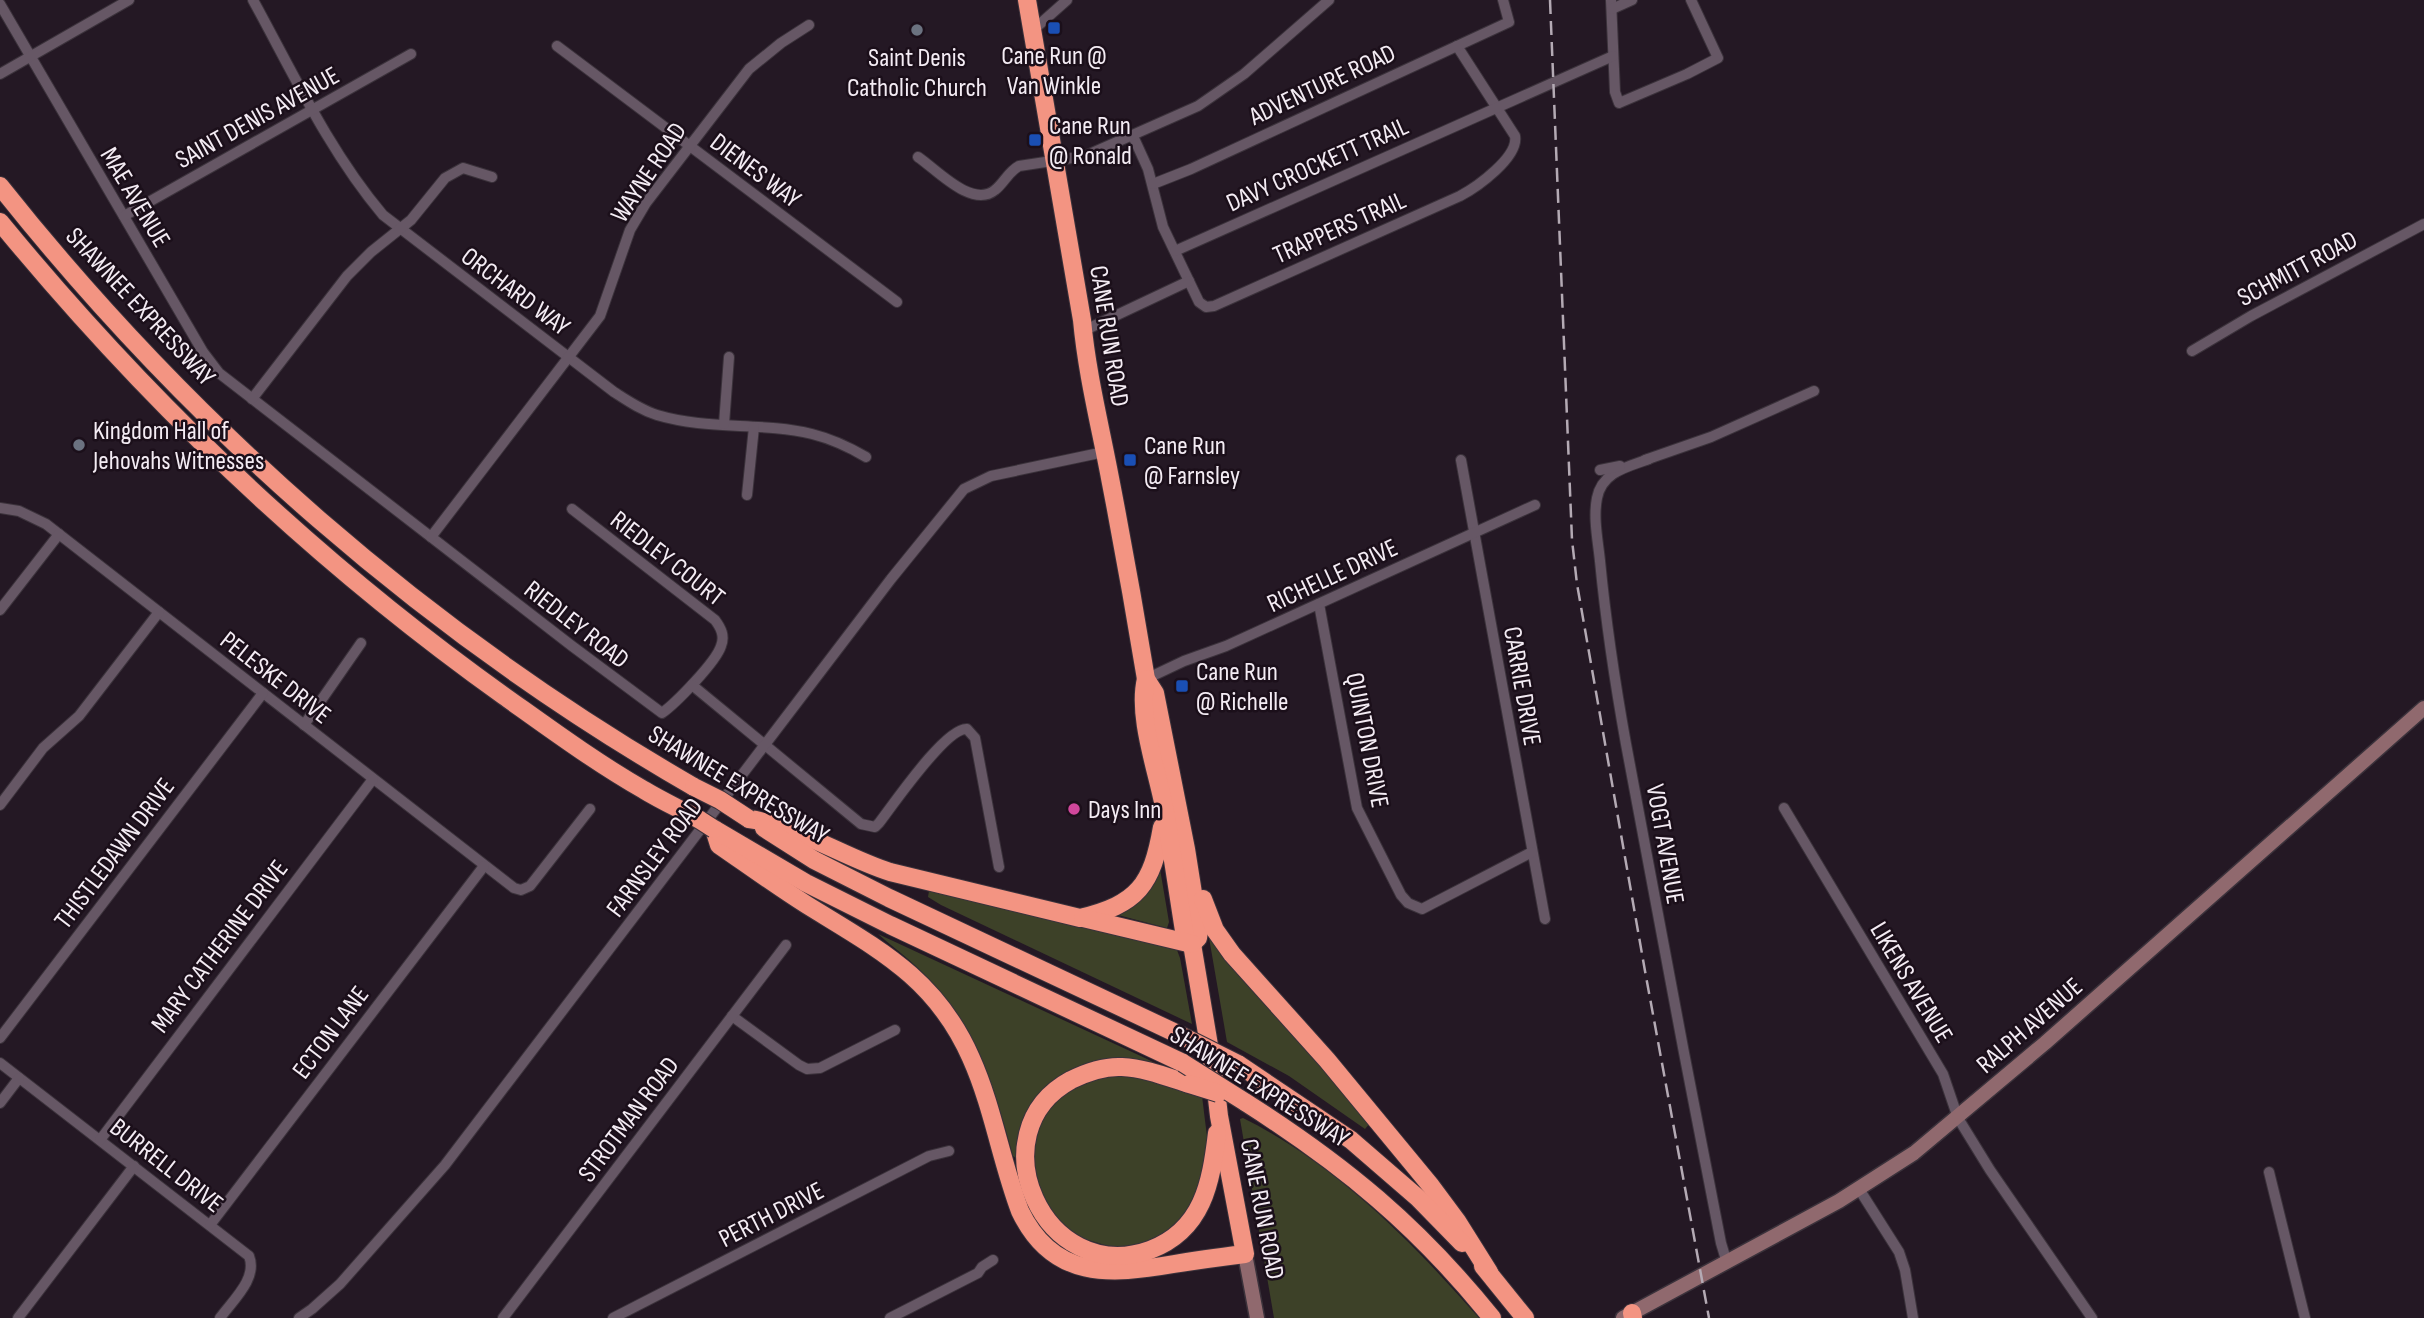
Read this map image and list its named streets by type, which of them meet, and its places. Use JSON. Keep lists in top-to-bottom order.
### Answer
{
  "streets": {
    "highway": ["SHAWNEE EXPRESSWAY", "CANE RUN ROAD"],
    "street": [
      "ADVENTURE ROAD",
      "SAINT DENIS AVENUE",
      "DAVY CROCKETT TRAIL",
      "DIENES WAY",
      "WAYNE ROAD",
      "MAE AVENUE",
      "TRAPPERS TRAIL",
      "SCHMITT ROAD",
      "ORCHARD WAY",
      "RIEDLEY COURT",
      "RICHELLE DRIVE",
      "RIEDLEY ROAD",
      "PELESKE DRIVE",
      "CARRIE DRIVE",
      "QUINTON DRIVE",
      "VOGT AVENUE",
      "THISTLEDAWN DRIVE",
      "FARNSLEY ROAD",
      "MARY CATHERINE DRIVE",
      "LIKENS AVENUE",
      "RALPH AVENUE",
      "ECTON LANE",
      "STROTMAN ROAD",
      "BURRELL DRIVE",
      "PERTH DRIVE"
    ]
  },
  "crossings": [
    ["SAINT DENIS AVENUE", "MAE AVENUE"],
    ["SAINT DENIS AVENUE", "ORCHARD WAY"],
    ["DAVY CROCKETT TRAIL", "TRAPPERS TRAIL"],
    ["DIENES WAY", "WAYNE ROAD"],
    ["WAYNE ROAD", "ORCHARD WAY"],
    ["WAYNE ROAD", "RIEDLEY ROAD"],
    ["MAE AVENUE", "RIEDLEY ROAD"],
    ["CANE RUN ROAD", "RICHELLE DRIVE"],
    ["CANE RUN ROAD", "FARNSLEY ROAD"],
    ["RIEDLEY COURT", "RIEDLEY ROAD"],
    ["RICHELLE DRIVE", "CARRIE DRIVE"],
    ["RICHELLE DRIVE", "QUINTON DRIVE"],
    ["PELESKE DRIVE", "THISTLEDAWN DRIVE"],
    ["PELESKE DRIVE", "MARY CATHERINE DRIVE"],
    ["PELESKE DRIVE", "ECTON LANE"],
    ["CARRIE DRIVE", "QUINTON DRIVE"],
    ["VOGT AVENUE", "RALPH AVENUE"],
    ["MARY CATHERINE DRIVE", "BURRELL DRIVE"],
    ["LIKENS AVENUE", "RALPH AVENUE"],
    ["ECTON LANE", "BURRELL DRIVE"]
  ],
  "places": {
    "transit": [
      "Cane Run @ Van Winkle",
      "Cane Run @ Ronald",
      "Cane Run @ Farnsley",
      "Cane Run @ Richelle"
    ],
    "other": ["Saint Denis Catholic Church", "Kingdom Hall of Jehovahs Witnesses", "Days Inn"]
  }
}
